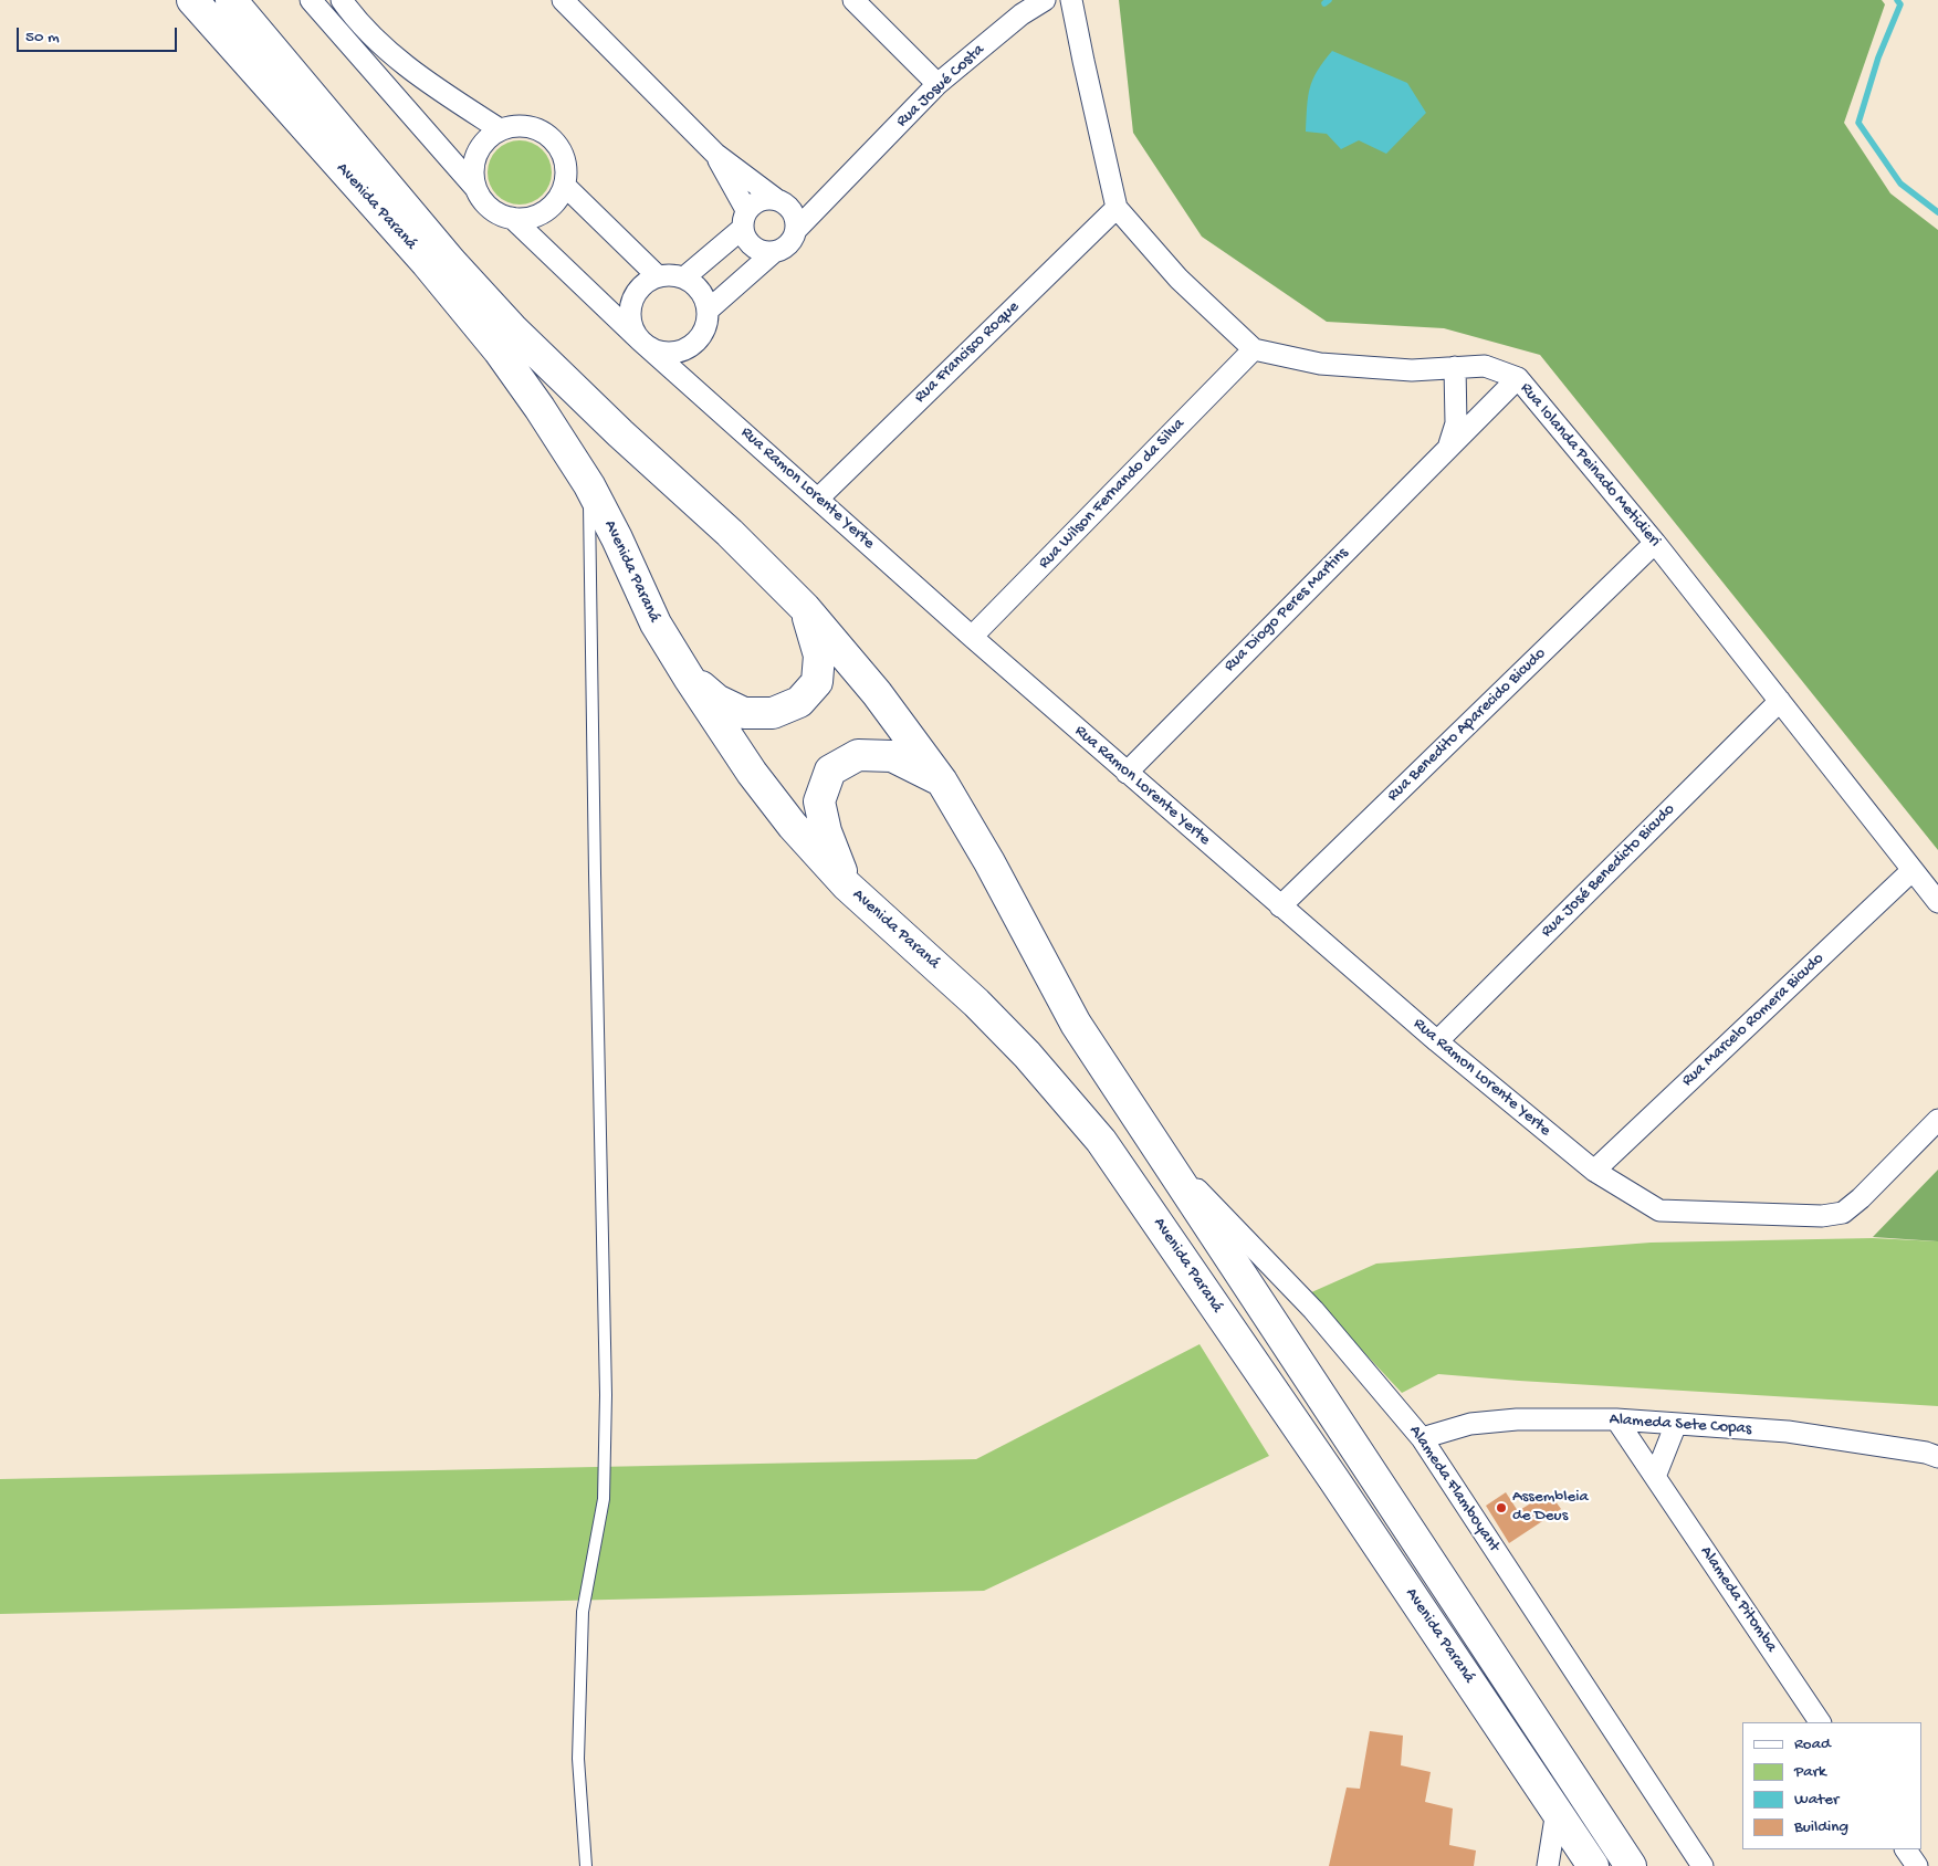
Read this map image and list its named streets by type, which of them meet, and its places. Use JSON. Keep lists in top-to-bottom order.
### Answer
{
  "streets": {
    "main road": ["Avenida Paraná"],
    "street": [
      "Rua Josué Costa",
      "Rua Francisco Roque",
      "Rua Iolanda Peinado Metidieri",
      "Rua Ramon Lorente Yerte",
      "Rua Wilson Fernando da Silva",
      "Rua Diogo Peres Martins",
      "Rua Benedito Aparecido Bicudo",
      "Rua José Benedicto Bicudo",
      "Rua Marcelo Romera Bicudo",
      "Alameda Sete Copas",
      "Alameda Flamboyant",
      "Alameda Pitomba"
    ]
  },
  "crossings": [
    ["Avenida Paraná", "Alameda Flamboyant"],
    ["Rua Francisco Roque", "Rua Ramon Lorente Yerte"],
    ["Rua Iolanda Peinado Metidieri", "Rua Wilson Fernando da Silva"],
    ["Rua Iolanda Peinado Metidieri", "Rua Diogo Peres Martins"],
    ["Rua Iolanda Peinado Metidieri", "Rua Benedito Aparecido Bicudo"],
    ["Rua Iolanda Peinado Metidieri", "Rua José Benedicto Bicudo"],
    ["Rua Iolanda Peinado Metidieri", "Rua Marcelo Romera Bicudo"],
    ["Rua Ramon Lorente Yerte", "Rua Wilson Fernando da Silva"],
    ["Rua Ramon Lorente Yerte", "Rua Diogo Peres Martins"],
    ["Rua Ramon Lorente Yerte", "Rua Benedito Aparecido Bicudo"],
    ["Rua Ramon Lorente Yerte", "Rua José Benedicto Bicudo"],
    ["Rua Ramon Lorente Yerte", "Rua Marcelo Romera Bicudo"],
    ["Alameda Sete Copas", "Alameda Flamboyant"],
    ["Alameda Sete Copas", "Alameda Pitomba"]
  ],
  "places": ["Assembleia de Deus"],
  "legend": [
    "Road",
    "Park",
    "Water",
    "Building"
  ],
  "scale_bar": "50 m"
}
